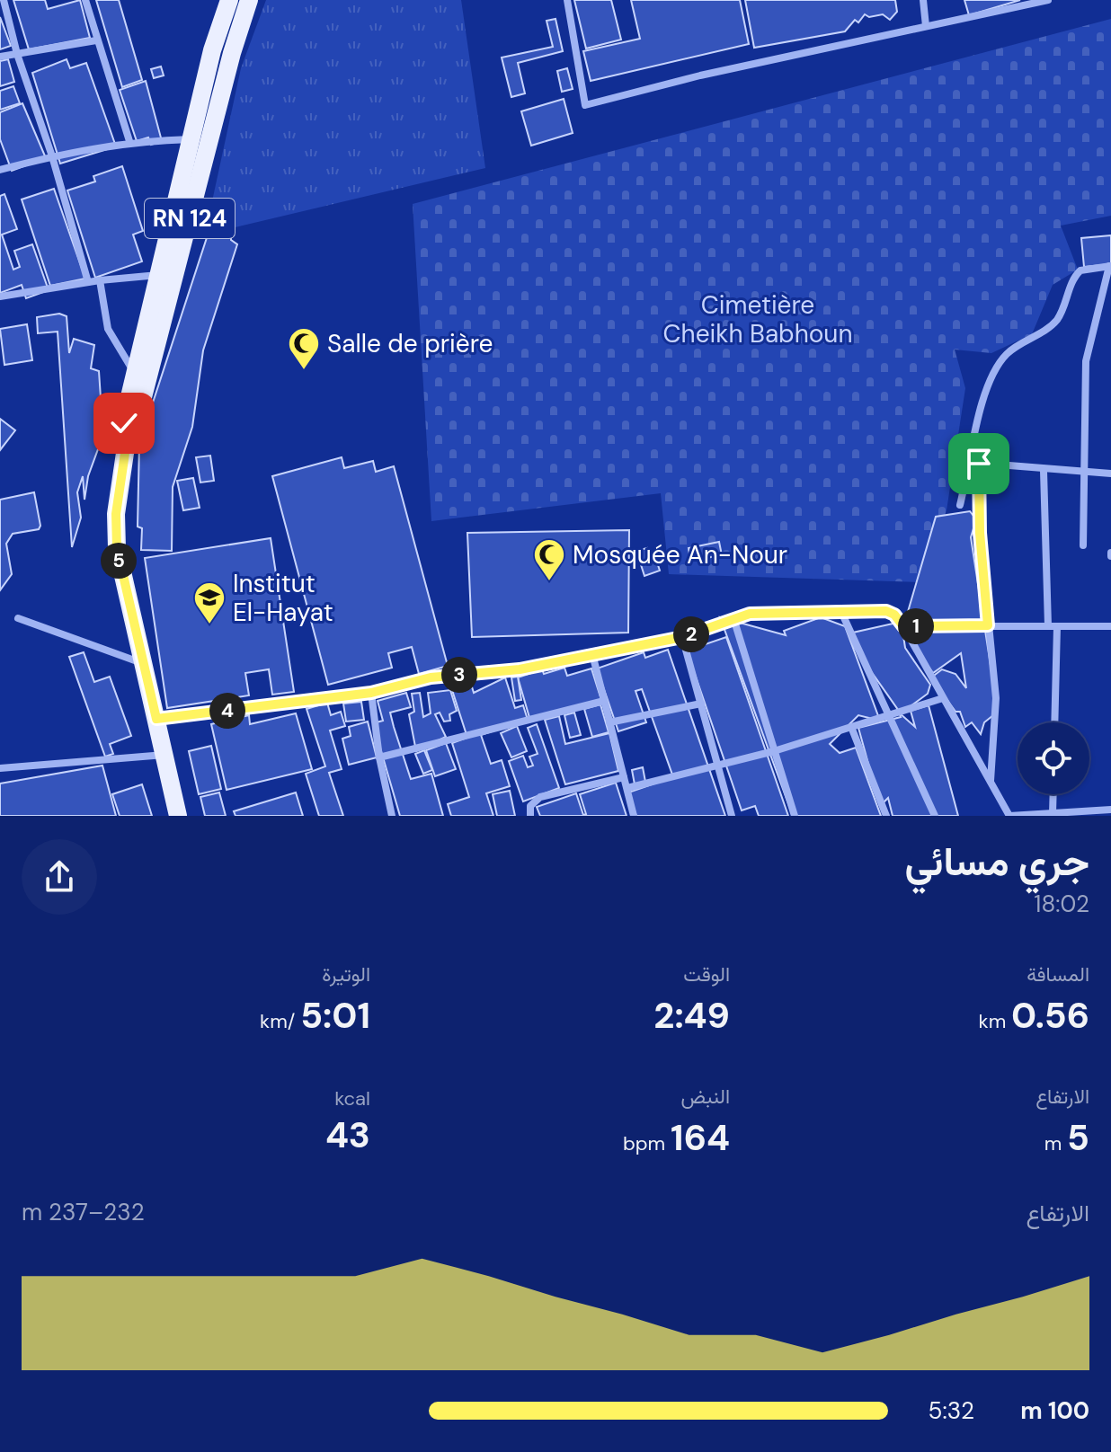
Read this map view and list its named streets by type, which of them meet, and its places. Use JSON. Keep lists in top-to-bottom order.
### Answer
{
  "streets": {
    "main road": ["RN 124"]
  },
  "parks": ["Cimetière Cheikh Babhoun"],
  "places": {
    "mosque": ["Salle de prière", "Mosquée An-Nour"],
    "school or university": ["Institut El-Hayat"]
  },
  "page": {
    "pins": [
      "5",
      "1",
      "2",
      "3",
      "4"
    ],
    "heading": ["جري مسائي", "18:02"],
    "stats": [
      ["المسافة", "0.56 km"],
      ["الوقت", "2:49"],
      ["الوتيرة", "5:01 /km"],
      ["الارتفاع", "5 m"],
      ["النبض", "164 bpm"],
      ["kcal", "43"]
    ],
    "chart": ["الارتفاع", "232–237 m"],
    "list": [
      {
        "name": "100 m",
        "note": "5:32"
      }
    ]
  }
}
